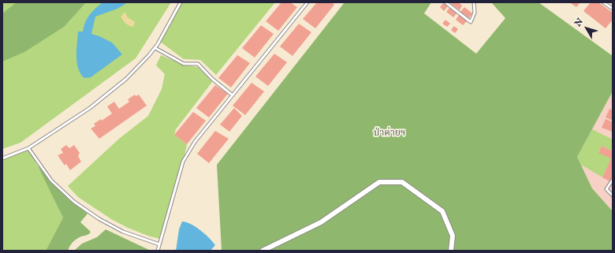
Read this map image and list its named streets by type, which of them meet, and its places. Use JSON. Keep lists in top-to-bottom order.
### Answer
{
  "parks": ["ป่าค่ายฯ"],
  "north": "top left"
}
